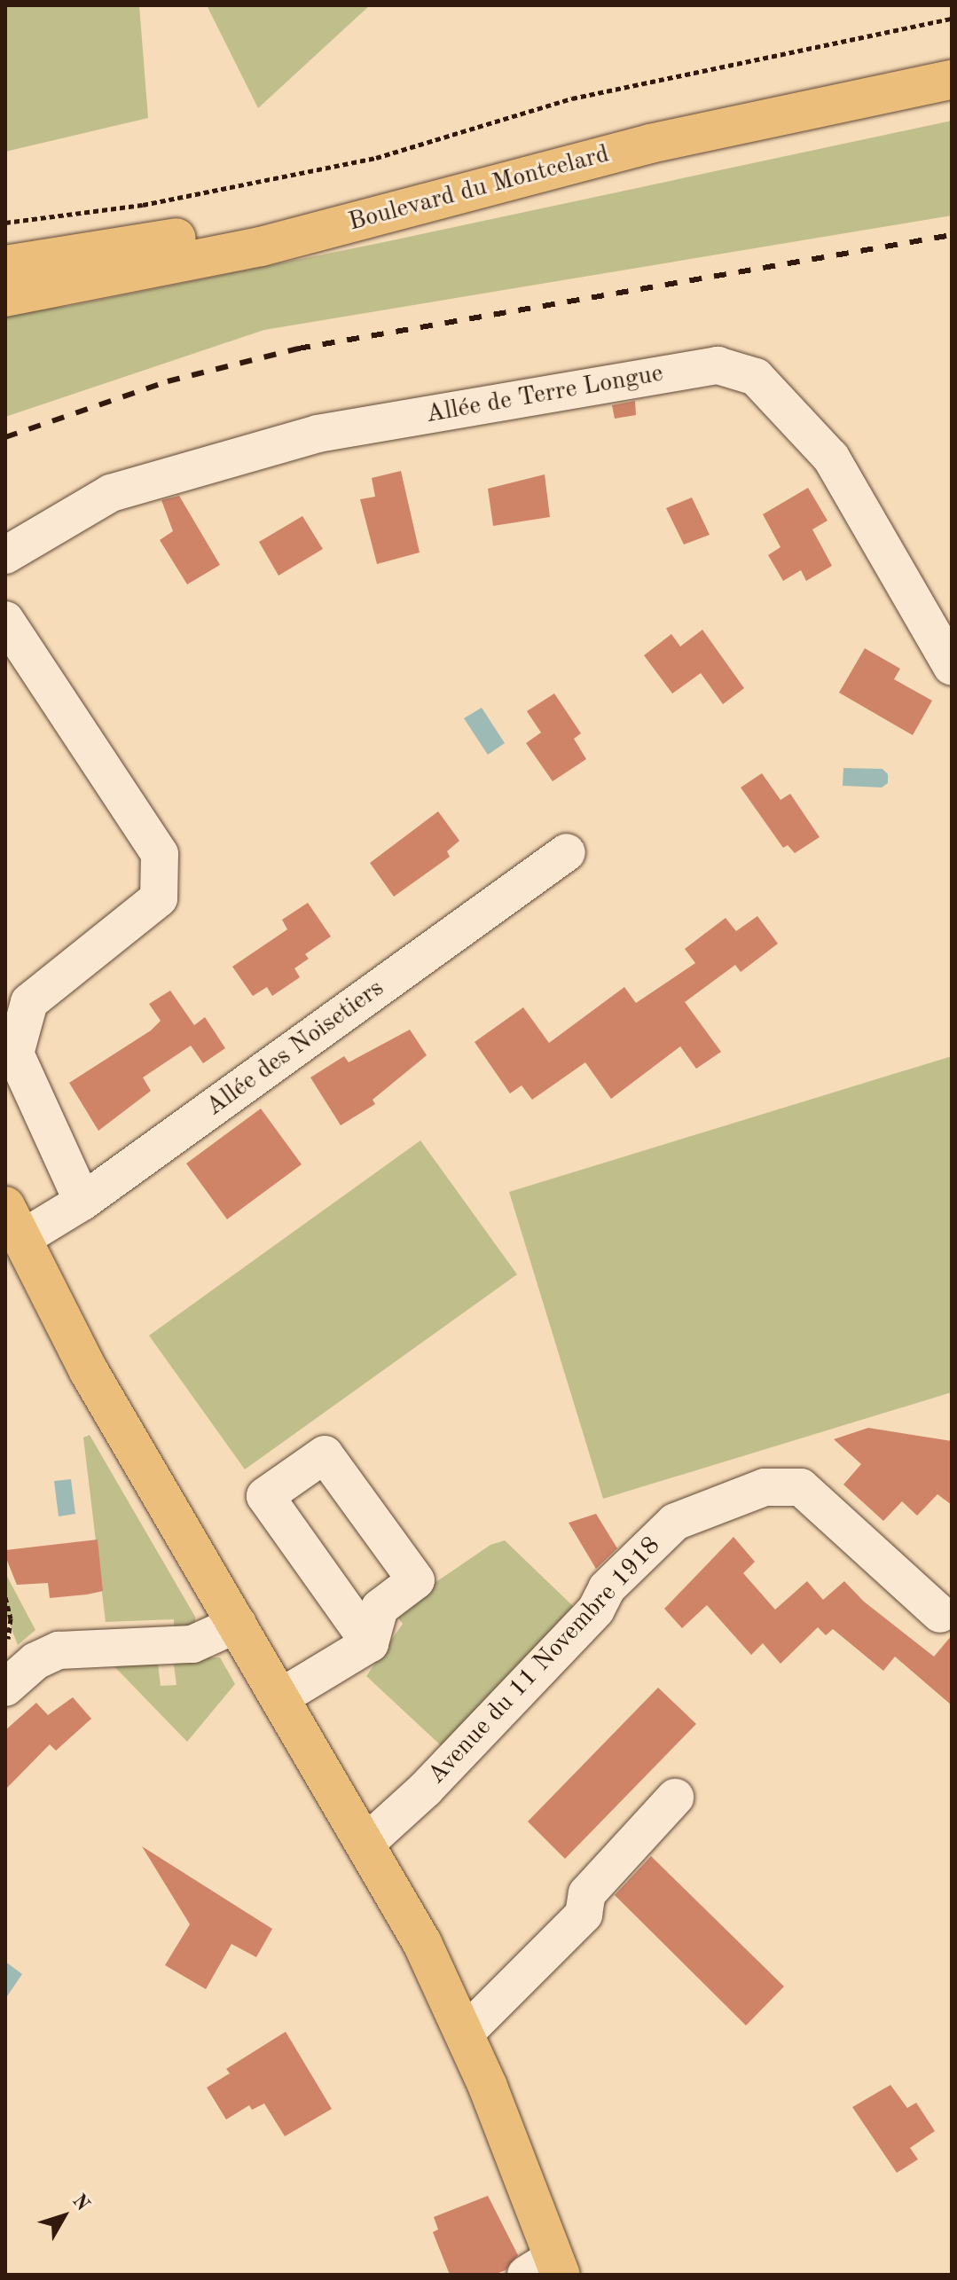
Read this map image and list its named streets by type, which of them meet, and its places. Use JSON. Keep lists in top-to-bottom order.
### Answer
{
  "streets": {
    "main road": ["Boulevard du Montcelard"],
    "street": ["Allée de Terre Longue", "Allée des Noisetiers", "Avenue du 11 Novembre 1918"]
  },
  "north": "top right"
}
